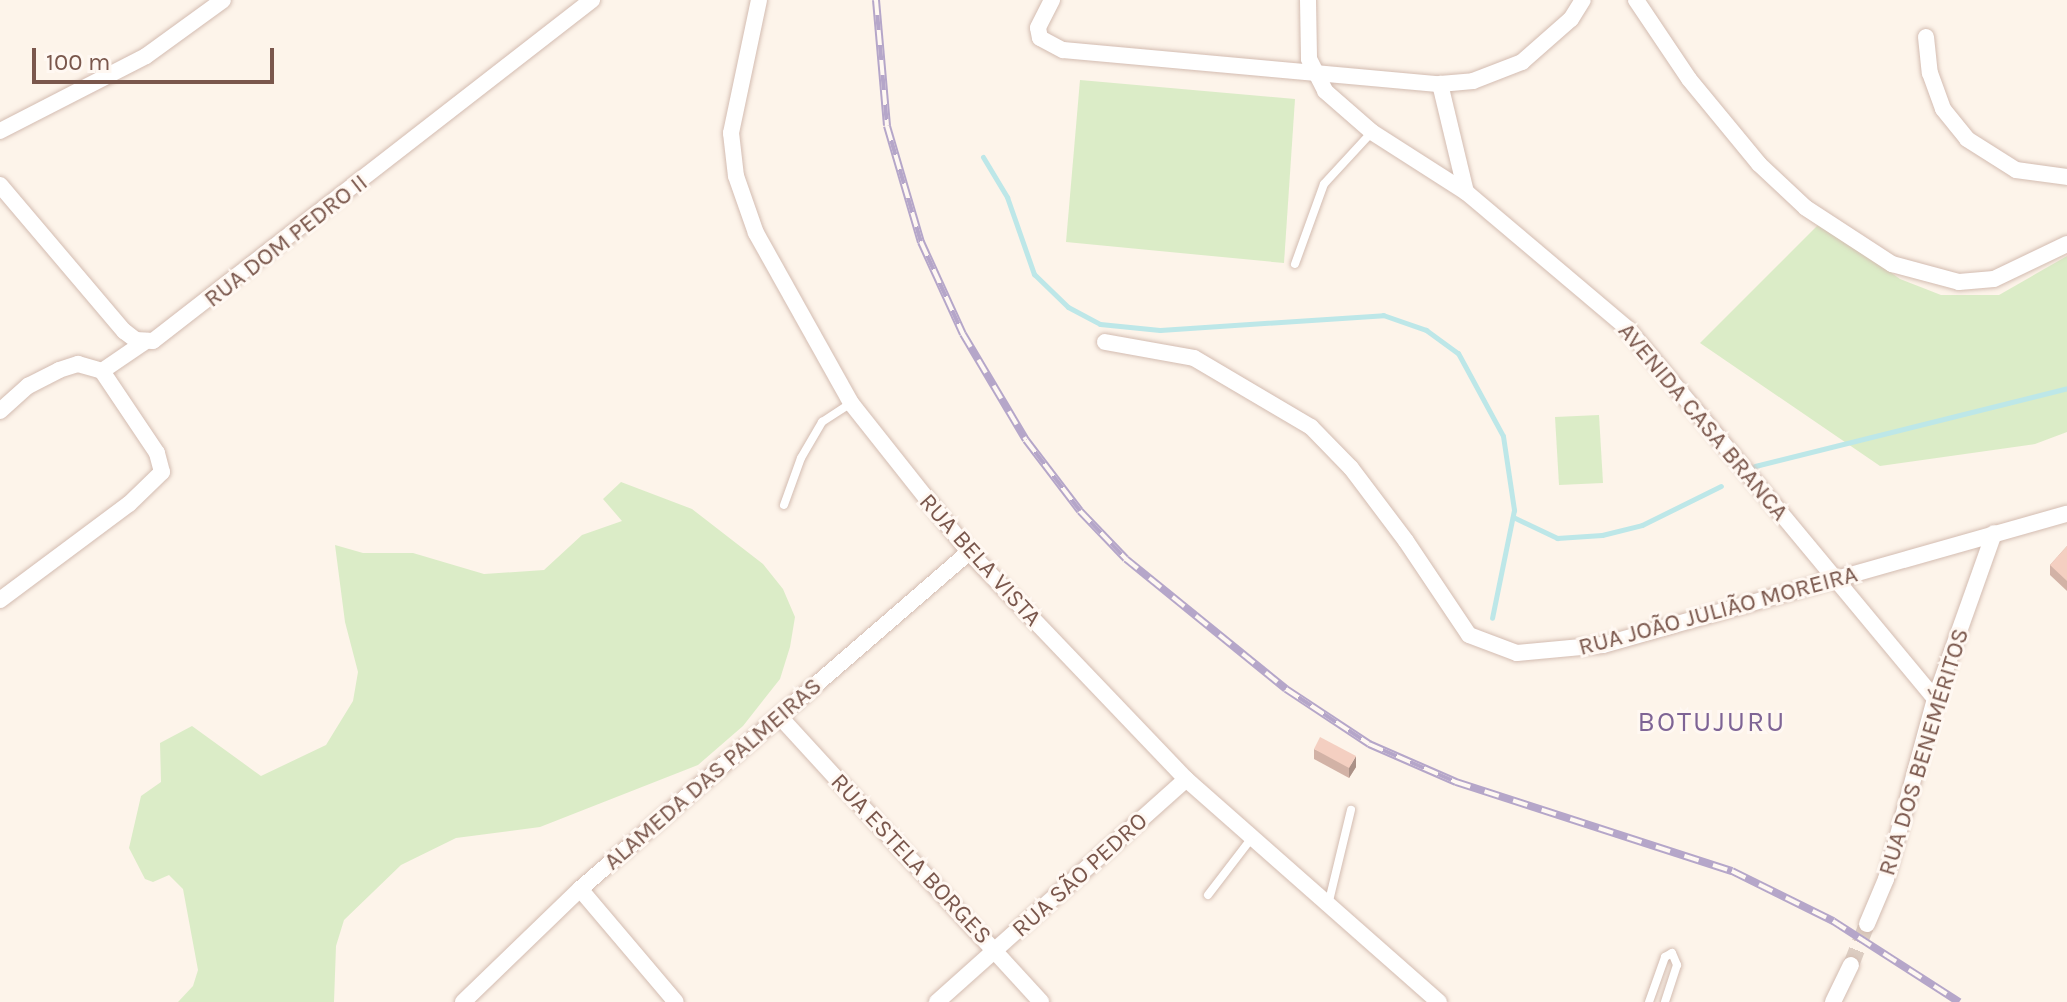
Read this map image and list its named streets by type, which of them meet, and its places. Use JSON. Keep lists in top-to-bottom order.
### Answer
{
  "streets": {
    "street": [
      "RUA DOM PEDRO II",
      "AVENIDA CASA BRANCA",
      "RUA BELA VISTA",
      "RUA JOÃO JULIÃO MOREIRA",
      "RUA DOS BENEMÉRITOS",
      "ALAMEDA DAS PALMEIRAS",
      "RUA ESTELA BORGES",
      "RUA SÃO PEDRO"
    ]
  },
  "crossings": [
    ["AVENIDA CASA BRANCA", "RUA JOÃO JULIÃO MOREIRA"],
    ["AVENIDA CASA BRANCA", "RUA DOS BENEMÉRITOS"],
    ["RUA BELA VISTA", "ALAMEDA DAS PALMEIRAS"],
    ["RUA BELA VISTA", "RUA SÃO PEDRO"],
    ["RUA JOÃO JULIÃO MOREIRA", "RUA DOS BENEMÉRITOS"],
    ["ALAMEDA DAS PALMEIRAS", "RUA ESTELA BORGES"],
    ["RUA ESTELA BORGES", "RUA SÃO PEDRO"]
  ],
  "districts": ["BOTUJURU"],
  "scale_bar": "100 m"
}
